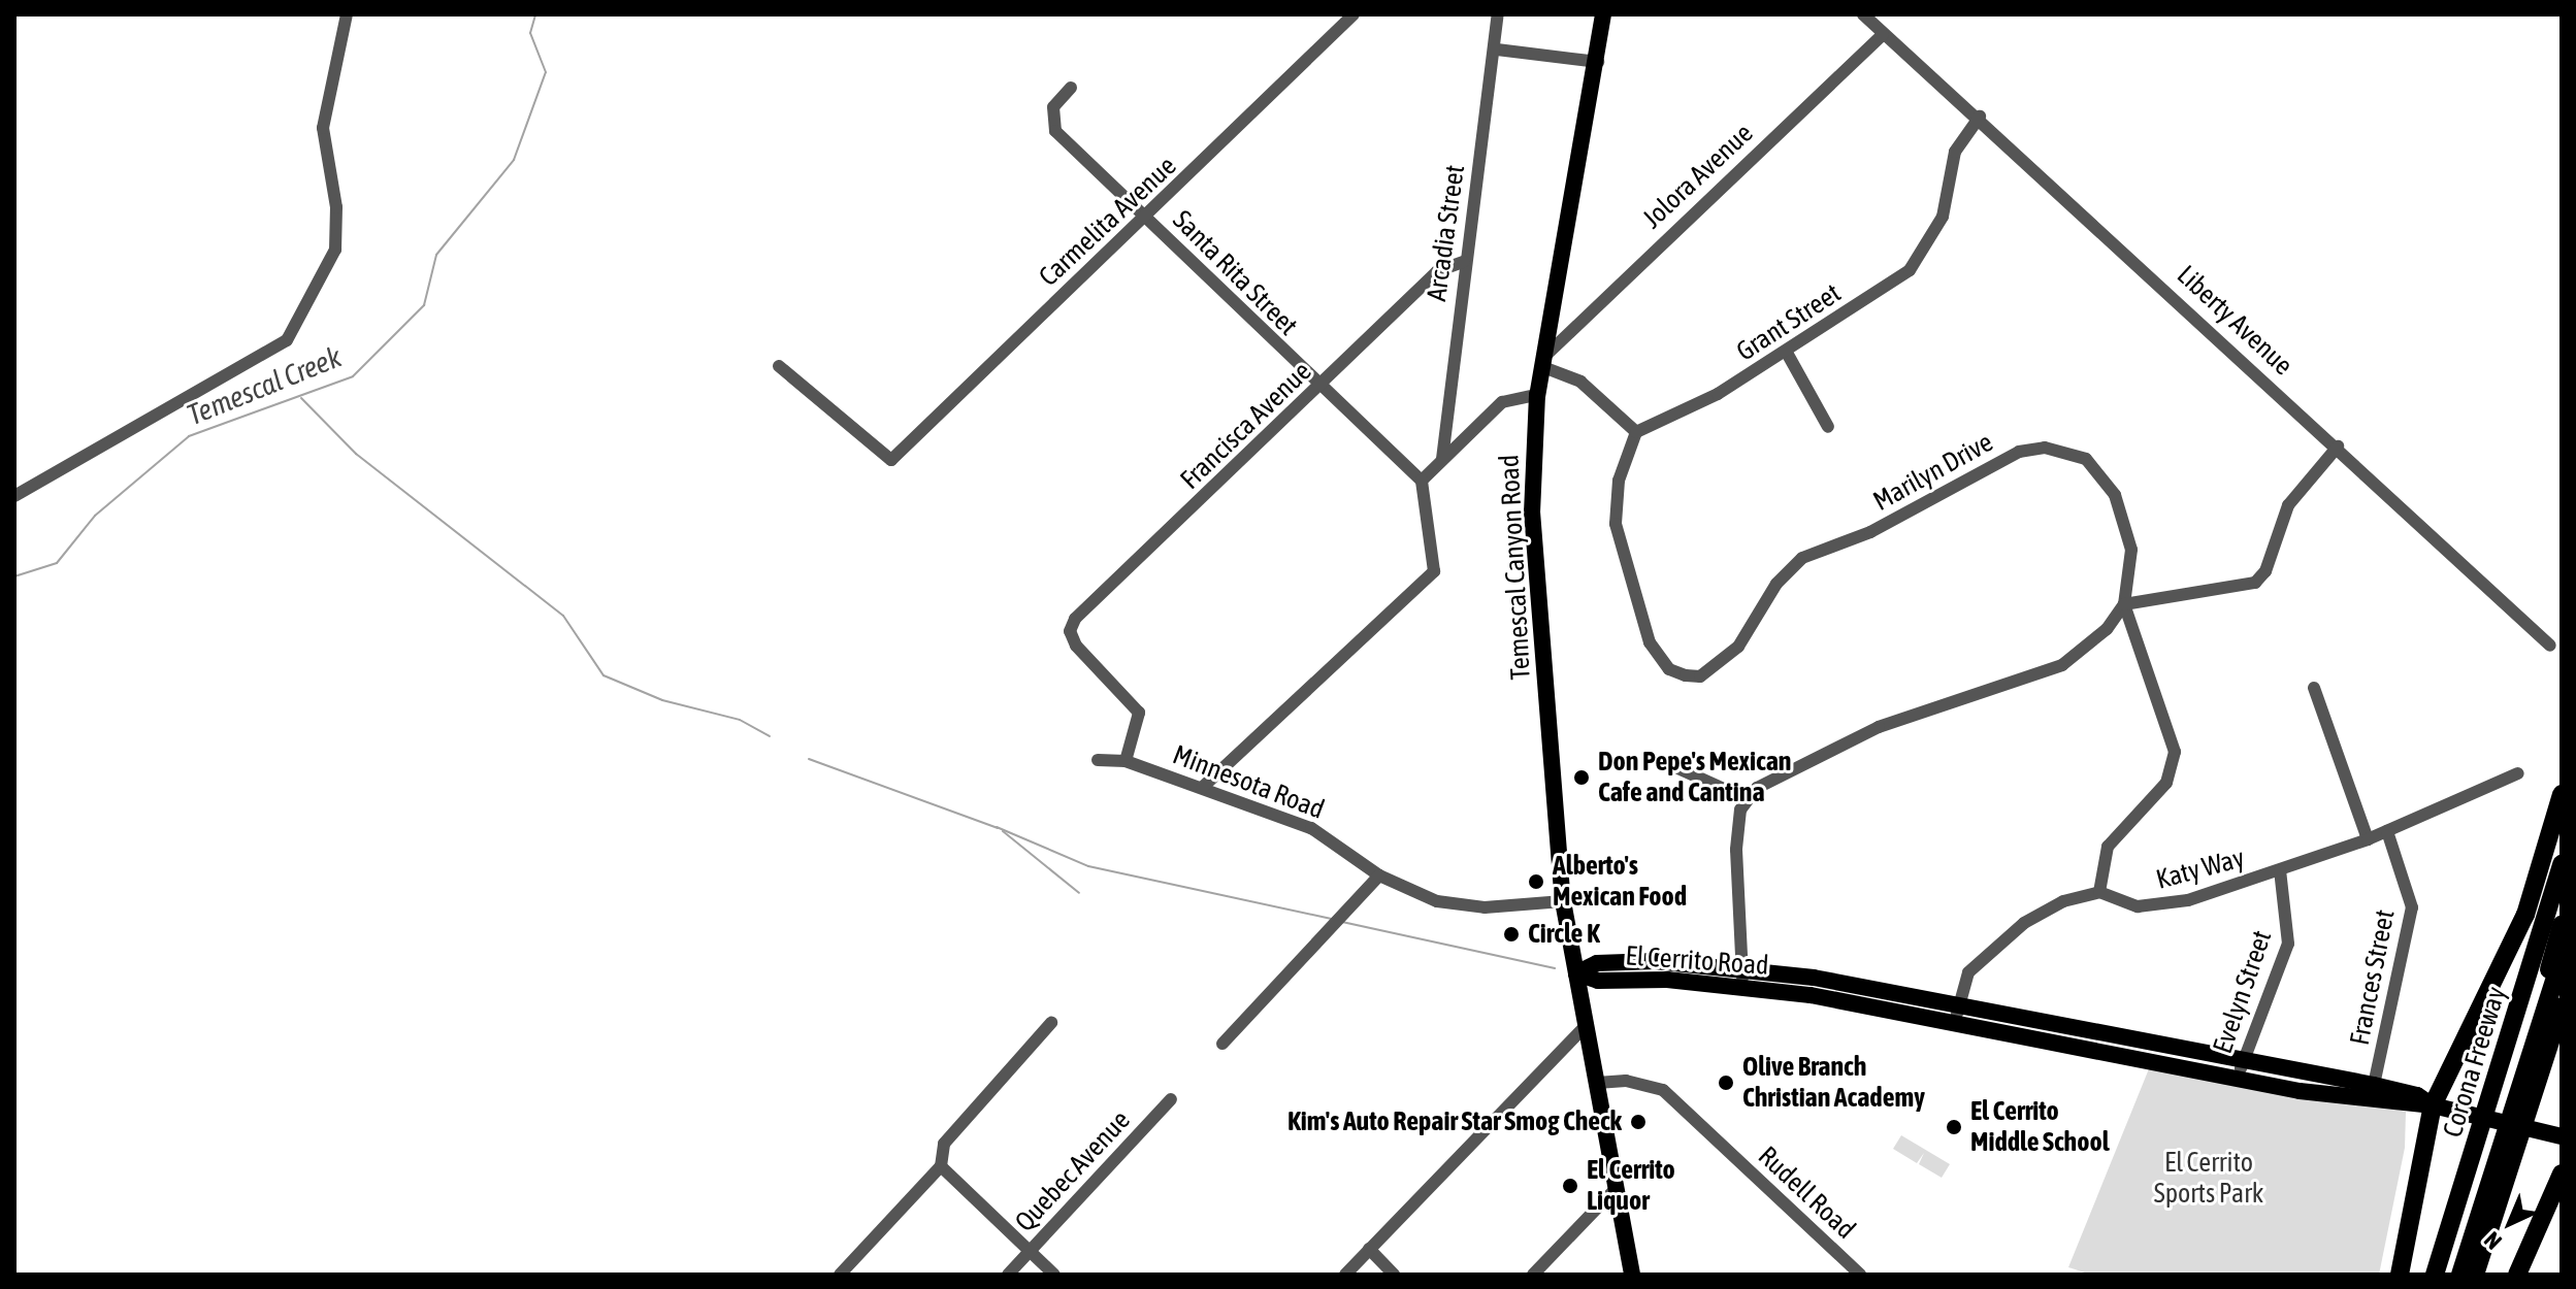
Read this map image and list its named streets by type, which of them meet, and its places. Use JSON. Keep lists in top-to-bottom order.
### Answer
{
  "streets": {
    "highway": ["Corona Freeway"],
    "main road": ["Temescal Canyon Road", "El Cerrito Road"],
    "street": [
      "Jolora Avenue",
      "Carmelita Avenue",
      "Arcadia Street",
      "Santa Rita Street",
      "Liberty Avenue",
      "Grant Street",
      "Francisca Avenue",
      "Marilyn Drive",
      "Minnesota Road",
      "Katy Way",
      "Frances Street",
      "Evelyn Street",
      "Quebec Avenue",
      "Rudell Road"
    ]
  },
  "crossings": [
    ["Jolora Avenue", "Liberty Avenue"],
    ["Jolora Avenue", "Temescal Canyon Road"],
    ["Carmelita Avenue", "Santa Rita Street"],
    ["Arcadia Street", "Francisca Avenue"],
    ["Santa Rita Street", "Francisca Avenue"],
    ["Liberty Avenue", "Grant Street"],
    ["Grant Street", "Marilyn Drive"],
    ["Francisca Avenue", "Minnesota Road"],
    ["Temescal Canyon Road", "Minnesota Road"],
    ["Temescal Canyon Road", "El Cerrito Road"],
    ["Temescal Canyon Road", "Rudell Road"],
    ["Katy Way", "Frances Street"],
    ["Katy Way", "Evelyn Street"],
    ["El Cerrito Road", "Frances Street"],
    ["El Cerrito Road", "Evelyn Street"]
  ],
  "water": ["Temescal Creek"],
  "parks": ["El Cerrito Sports Park"],
  "places": [
    "Don Pepe's Mexican Cafe and Cantina",
    "Alberto's Mexican Food",
    "Circle K",
    "Olive Branch Christian Academy",
    "Kim's Auto Repair Star Smog Check",
    "El Cerrito Middle School",
    "El Cerrito Liquor"
  ],
  "north": "bottom left"
}
